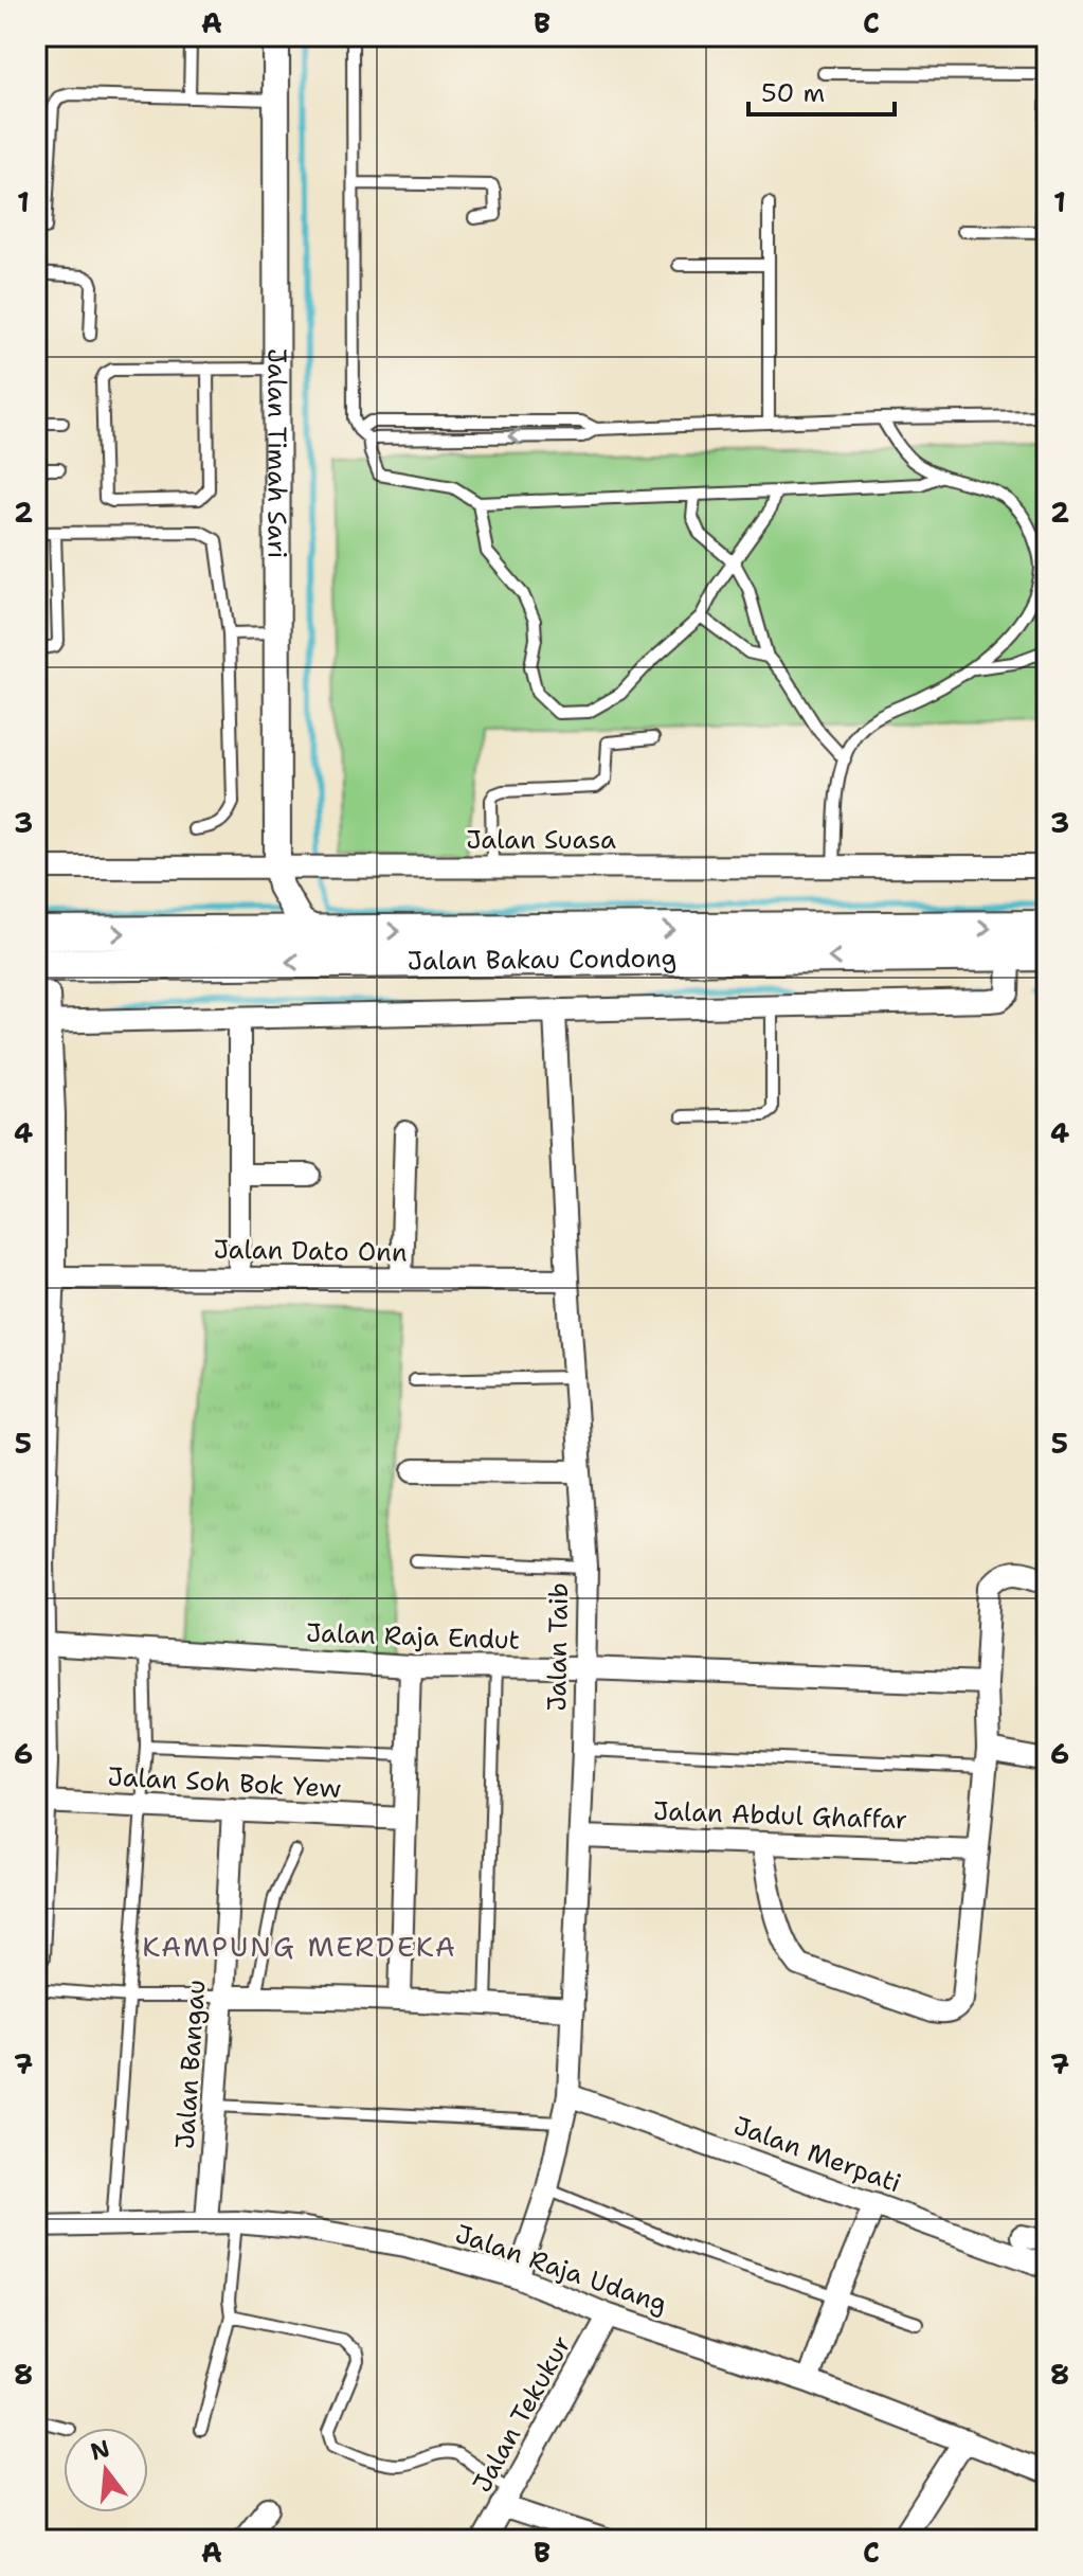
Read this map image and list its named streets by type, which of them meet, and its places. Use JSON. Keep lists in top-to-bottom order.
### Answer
{
  "streets": {
    "main road": ["Jalan Bakau Condong"],
    "street": [
      "Jalan Timah Sari",
      "Jalan Suasa",
      "Jalan Dato Onn",
      "Jalan Raja Endut",
      "Jalan Taib",
      "Jalan Soh Bok Yew",
      "Jalan Abdul Ghaffar",
      "Jalan Bangau",
      "Jalan Merpati",
      "Jalan Raja Udang",
      "Jalan Tekukur"
    ]
  },
  "crossings": [
    ["Jalan Timah Sari", "Jalan Suasa"],
    ["Jalan Dato Onn", "Jalan Taib"],
    ["Jalan Raja Endut", "Jalan Taib"],
    ["Jalan Taib", "Jalan Abdul Ghaffar"],
    ["Jalan Taib", "Jalan Merpati"],
    ["Jalan Taib", "Jalan Raja Udang"],
    ["Jalan Soh Bok Yew", "Jalan Bangau"],
    ["Jalan Bangau", "Jalan Raja Udang"],
    ["Jalan Raja Udang", "Jalan Tekukur"]
  ],
  "districts": ["KAMPUNG MERDEKA"],
  "scale_bar": "50 m",
  "north": "top",
  "grid": {
    "columns": ["A", "B", "C"],
    "rows": [
      "1",
      "2",
      "3",
      "4",
      "5",
      "6",
      "7",
      "8"
    ]
  }
}
